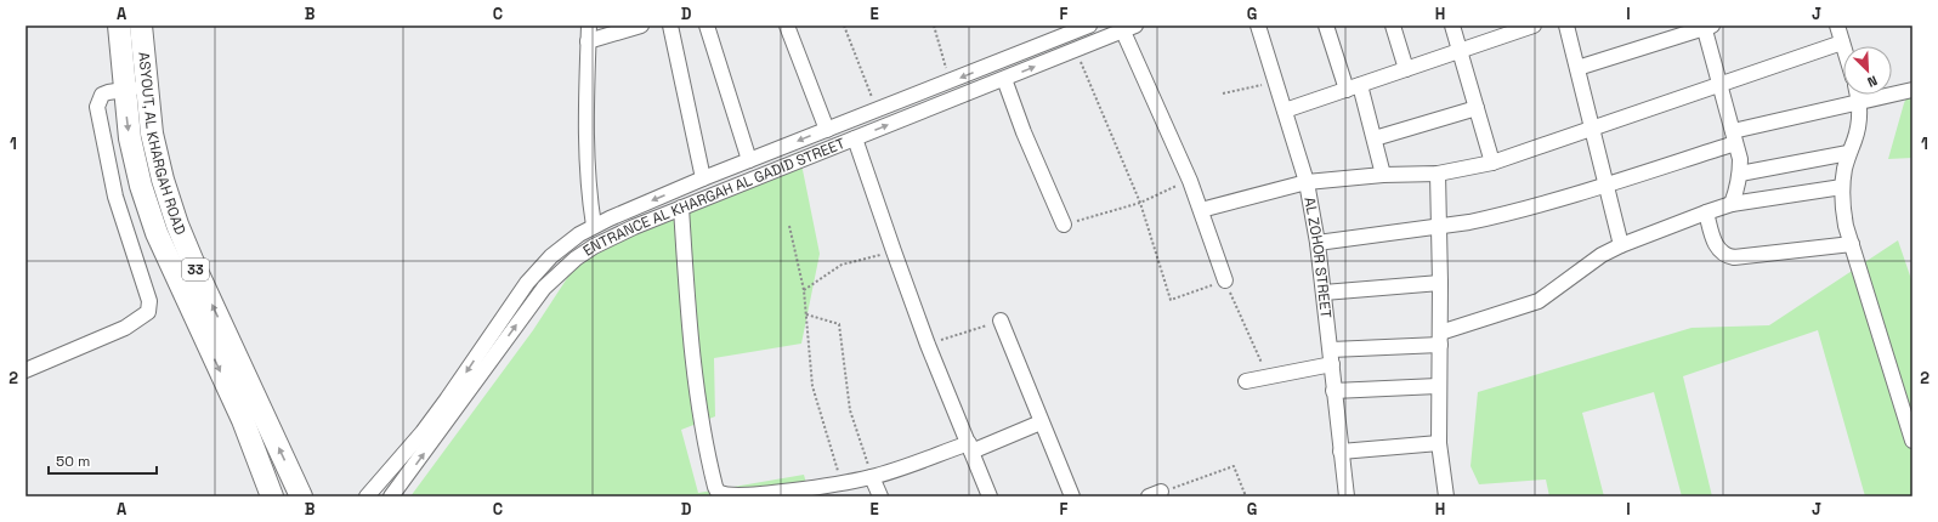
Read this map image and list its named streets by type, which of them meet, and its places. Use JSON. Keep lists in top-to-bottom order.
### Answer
{
  "streets": {
    "highway": ["ASYOUT, AL KHARGAH ROAD", "33"],
    "street": ["ENTRANCE AL KHARGAH AL GADID STREET", "AL ZOHOR STREET"]
  },
  "scale_bar": "50 m",
  "north": "bottom right",
  "grid": {
    "columns": [
      "A",
      "B",
      "C",
      "D",
      "E",
      "F",
      "G",
      "H",
      "I",
      "J"
    ],
    "rows": ["1", "2"]
  }
}
